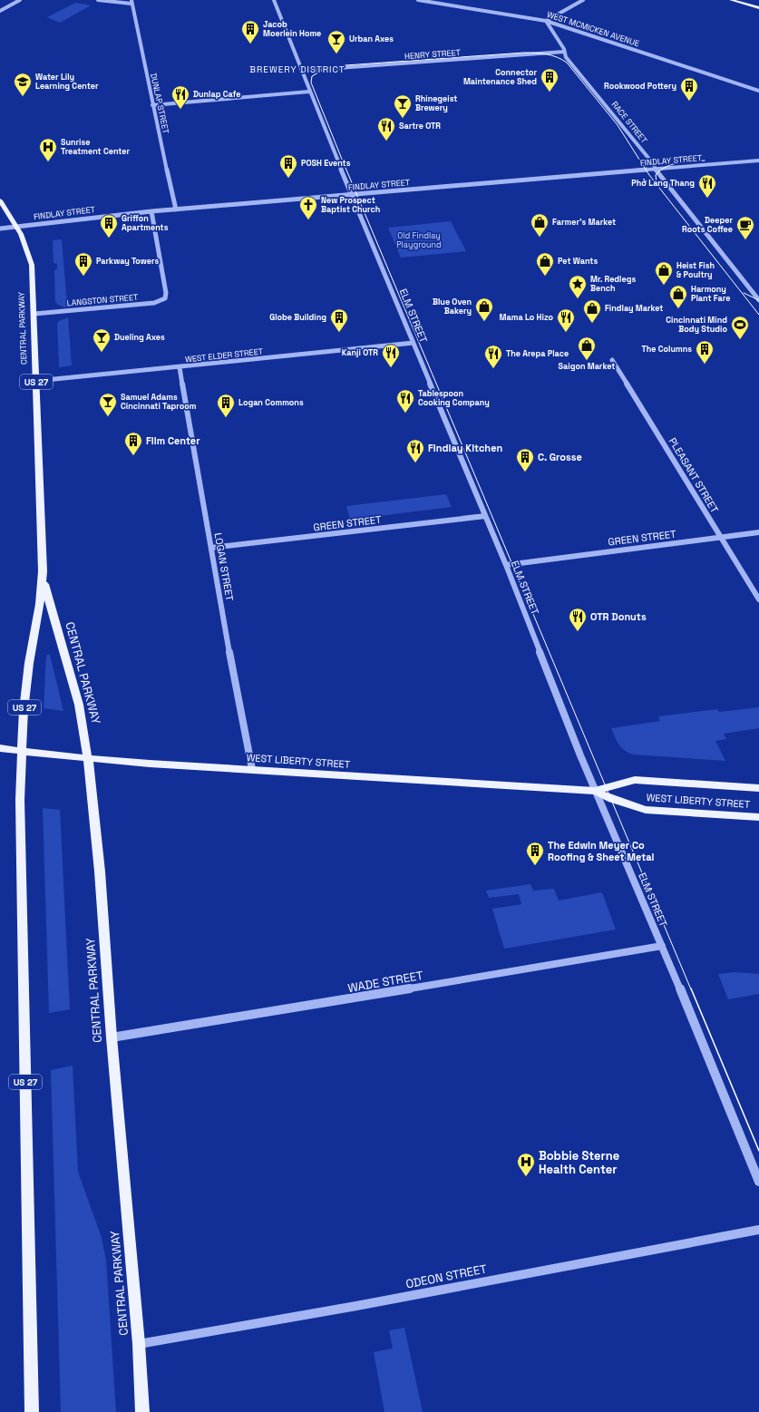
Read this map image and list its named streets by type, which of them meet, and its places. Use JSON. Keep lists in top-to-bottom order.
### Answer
{
  "streets": {
    "main road": ["CENTRAL PARKWAY", "US 27", "WEST LIBERTY STREET"],
    "street": [
      "WEST MCMICKEN AVENUE",
      "HENRY STREET",
      "DUNLAP STREET",
      "RACE STREET",
      "FINDLAY STREET",
      "LANGSTON STREET",
      "ELM STREET",
      "WEST ELDER STREET",
      "PLEASANT STREET",
      "GREEN STREET",
      "LOGAN STREET",
      "WADE STREET",
      "ODEON STREET"
    ]
  },
  "crossings": [
    ["WEST MCMICKEN AVENUE", "RACE STREET"],
    ["HENRY STREET", "RACE STREET"],
    ["HENRY STREET", "ELM STREET"],
    ["DUNLAP STREET", "FINDLAY STREET"],
    ["RACE STREET", "FINDLAY STREET"],
    ["FINDLAY STREET", "LANGSTON STREET"],
    ["FINDLAY STREET", "ELM STREET"],
    ["FINDLAY STREET", "CENTRAL PARKWAY"],
    ["LANGSTON STREET", "CENTRAL PARKWAY"],
    ["ELM STREET", "WEST ELDER STREET"],
    ["ELM STREET", "GREEN STREET"],
    ["ELM STREET", "WEST LIBERTY STREET"],
    ["ELM STREET", "WADE STREET"],
    ["CENTRAL PARKWAY", "WEST ELDER STREET"],
    ["CENTRAL PARKWAY", "WEST LIBERTY STREET"],
    ["CENTRAL PARKWAY", "WADE STREET"],
    ["CENTRAL PARKWAY", "ODEON STREET"],
    ["WEST ELDER STREET", "LOGAN STREET"],
    ["PLEASANT STREET", "GREEN STREET"],
    ["GREEN STREET", "LOGAN STREET"],
    ["LOGAN STREET", "WEST LIBERTY STREET"]
  ],
  "districts": ["BREWERY DISTRICT"],
  "parks": ["Old Findlay Playground"],
  "places": {
    "building": [
      "Jacob Moerlein Home",
      "Connector Maintenance Shed",
      "Rookwood Pottery",
      "POSH Events",
      "Griffon Apartments",
      "Parkway Towers",
      "Globe Building",
      "The Columns",
      "Logan Commons",
      "Film Center",
      "C. Grosse",
      "The Edwin Meyer Co Roofing & Sheet Metal"
    ],
    "bar": [
      "Urban Axes",
      "Rhinegeist Brewery",
      "Dueling Axes",
      "Samuel Adams Cincinnati Taproom"
    ],
    "school or university": ["Water Lily Learning Center"],
    "restaurant": [
      "Dunlap Cafe",
      "Sartre OTR",
      "Phở Lang Thang",
      "Mama Lo Hizo",
      "Kanji OTR",
      "The Arepa Place",
      "Tablespoon Cooking Company",
      "Findlay Kitchen",
      "OTR Donuts"
    ],
    "hospital": ["Sunrise Treatment Center", "Bobbie Sterne Health Center"],
    "church": ["New Prospect Baptist Church"],
    "shop": [
      "Farmer's Market",
      "Pet Wants",
      "Heist Fish & Poultry",
      "Harmony Plant Fare",
      "Blue Oven Bakery",
      "Findlay Market",
      "Saigon Market"
    ],
    "cafe": ["Deeper Roots Coffee"],
    "place": ["Mr. Redlegs Bench"],
    "sports": ["Cincinnati Mind Body Studio"]
  }
}
